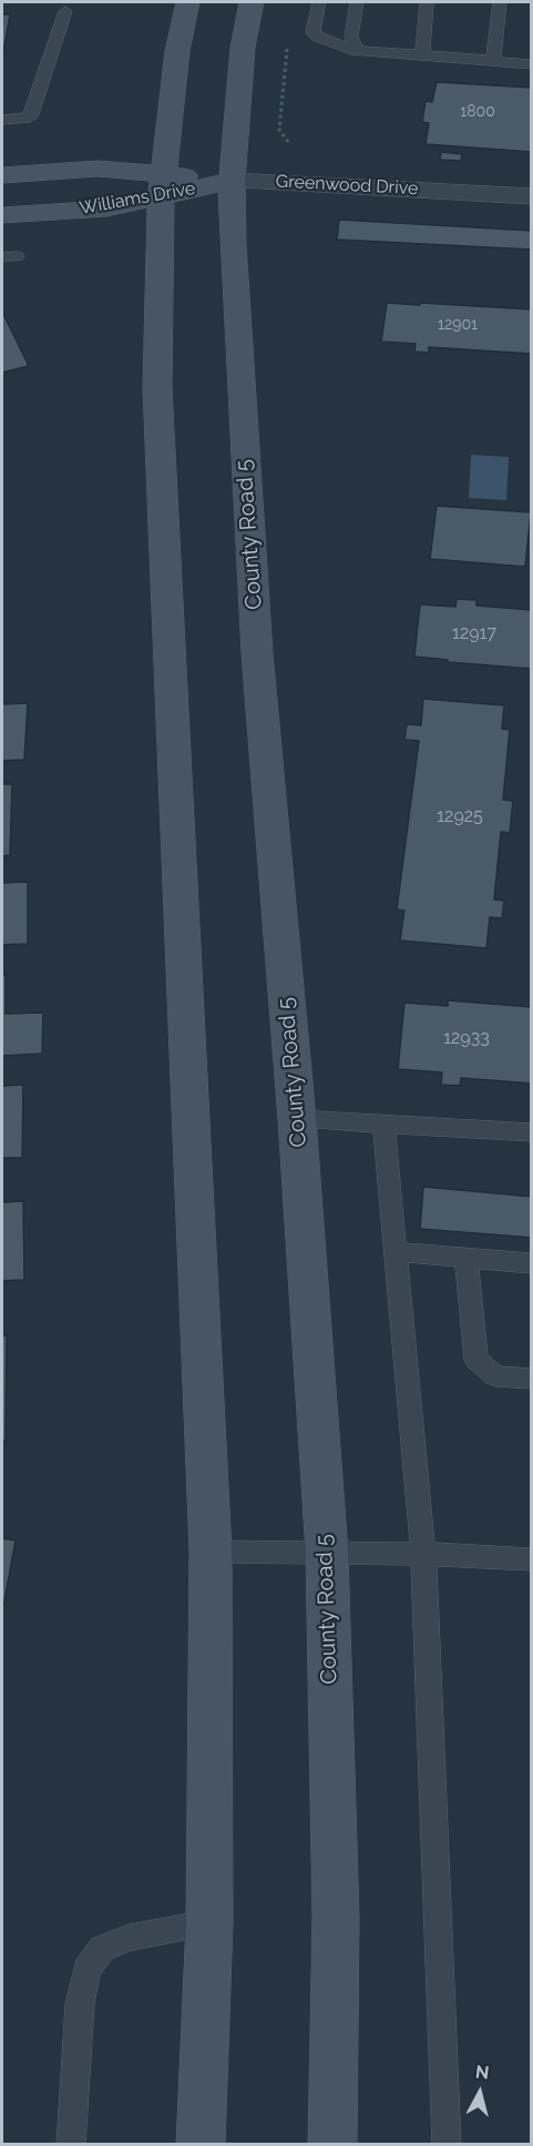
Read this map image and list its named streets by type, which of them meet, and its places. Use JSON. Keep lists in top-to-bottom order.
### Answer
{
  "streets": {
    "main road": ["Williams Drive", "County Road 5"],
    "street": ["Greenwood Drive"]
  },
  "crossings": [
    ["Greenwood Drive", "Williams Drive"],
    ["Greenwood Drive", "County Road 5"],
    ["Williams Drive", "County Road 5"]
  ],
  "house_numbers": [
    "1800",
    "12901",
    "12917",
    "12925",
    "12933"
  ],
  "north": "top"
}
